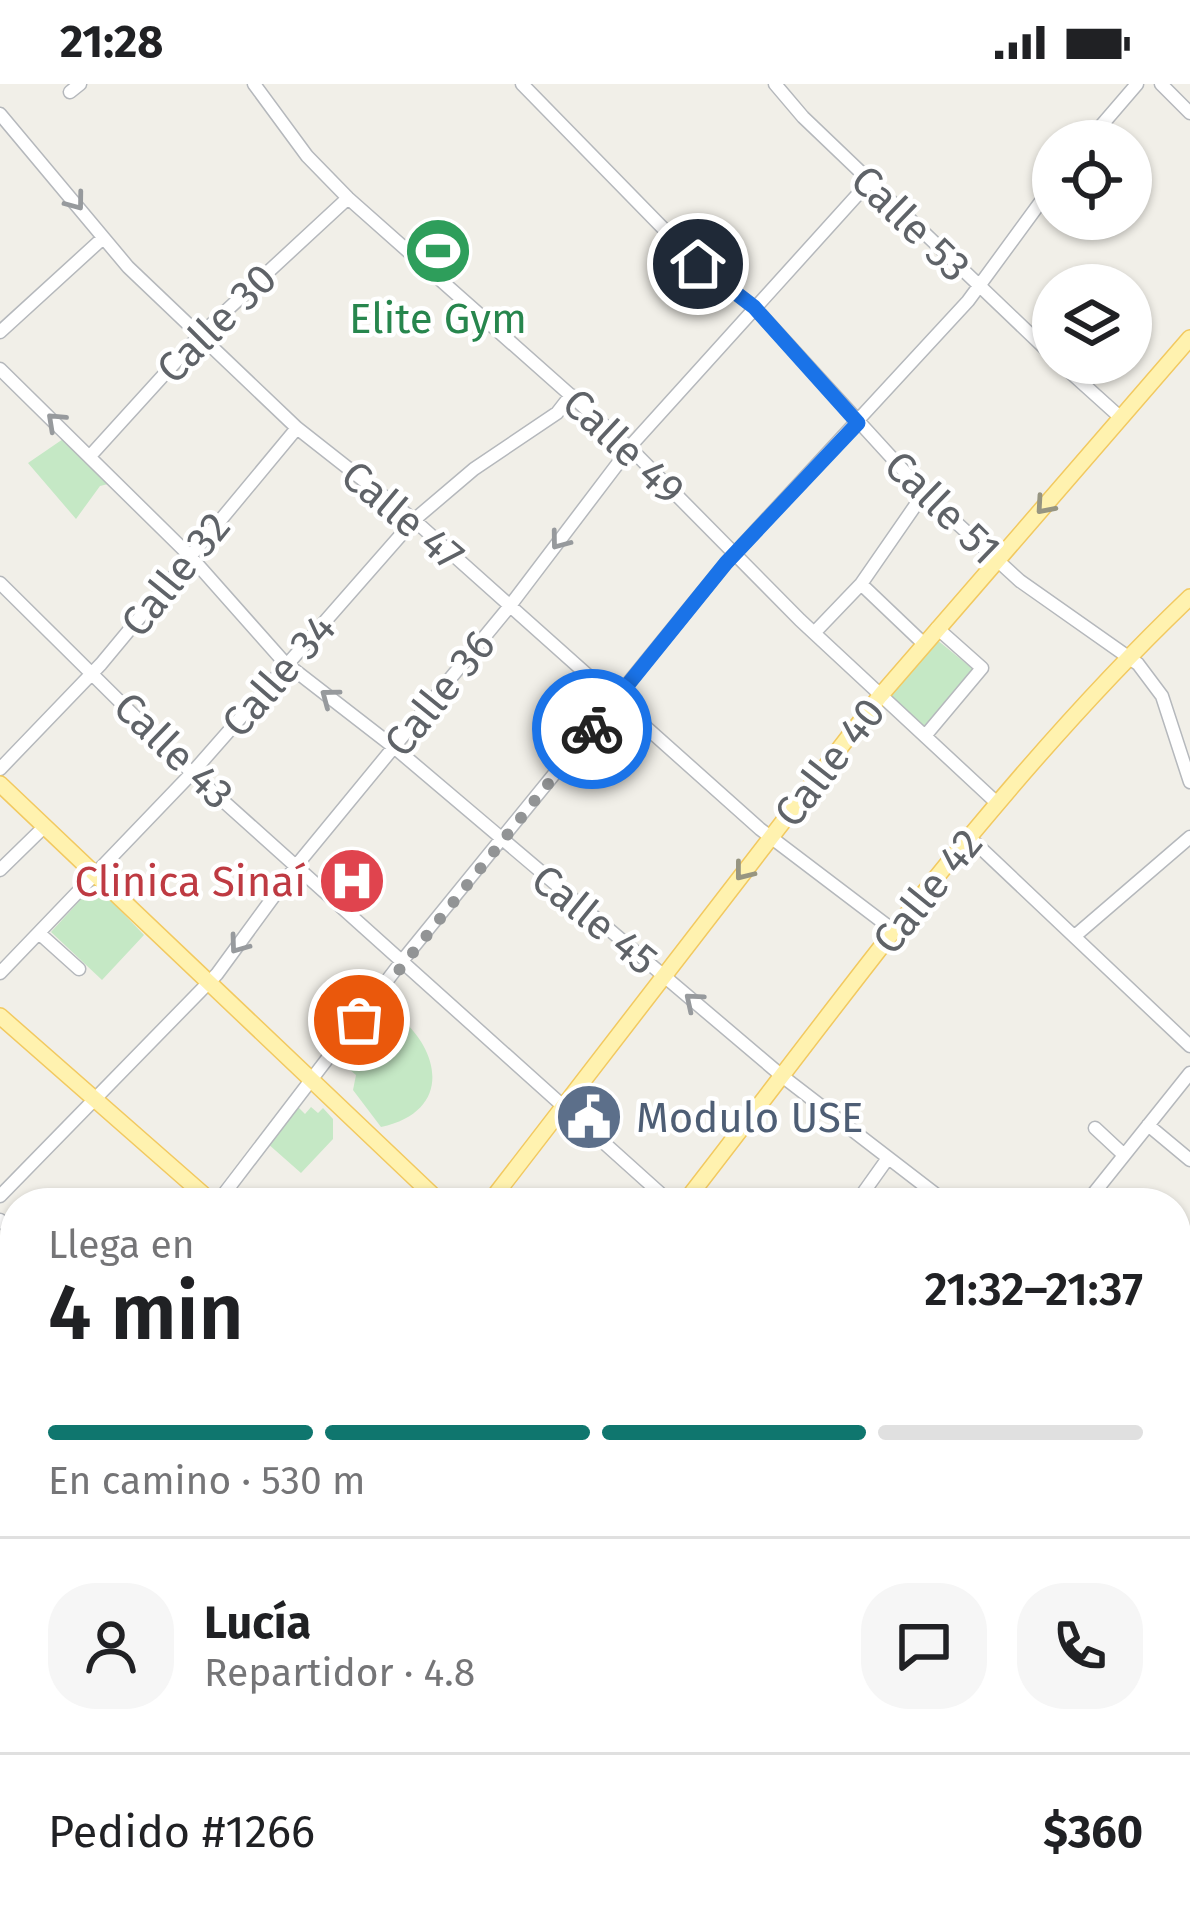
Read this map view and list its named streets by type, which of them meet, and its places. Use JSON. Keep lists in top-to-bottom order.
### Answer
{
  "streets": {
    "main road": ["Calle 40", "Calle 42"],
    "street": [
      "Calle 53",
      "Calle 30",
      "Calle 49",
      "Calle 51",
      "Calle 47",
      "Calle 32",
      "Calle 34",
      "Calle 36",
      "Calle 43",
      "Calle 45"
    ]
  },
  "crossings": [
    ["Calle 53", "Calle 36"],
    ["Calle 30", "Calle 49"],
    ["Calle 30", "Calle 47"],
    ["Calle 30", "Calle 45"],
    ["Calle 49", "Calle 34"],
    ["Calle 49", "Calle 36"],
    ["Calle 49", "Calle 40"],
    ["Calle 49", "Calle 42"],
    ["Calle 51", "Calle 36"],
    ["Calle 51", "Calle 40"],
    ["Calle 51", "Calle 42"],
    ["Calle 47", "Calle 32"],
    ["Calle 47", "Calle 34"],
    ["Calle 47", "Calle 36"],
    ["Calle 47", "Calle 40"],
    ["Calle 47", "Calle 42"],
    ["Calle 32", "Calle 43"],
    ["Calle 32", "Calle 45"],
    ["Calle 34", "Calle 43"],
    ["Calle 34", "Calle 45"],
    ["Calle 36", "Calle 43"],
    ["Calle 36", "Calle 45"],
    ["Calle 43", "Calle 40"],
    ["Calle 40", "Calle 45"],
    ["Calle 42", "Calle 45"]
  ],
  "places": {
    "sports": ["Elite Gym"],
    "hospital": ["Clinica Sinaí"],
    "public building": ["Modulo USE"]
  },
  "page": {
    "status": "21:28",
    "heading": ["4 min", "Llega en", "21:32–21:37"],
    "panel": [
      "Lucía",
      "Repartidor · 4.8",
      "Pedido #1266",
      "$360"
    ],
    "bar": "En camino · 530 m"
  }
}
